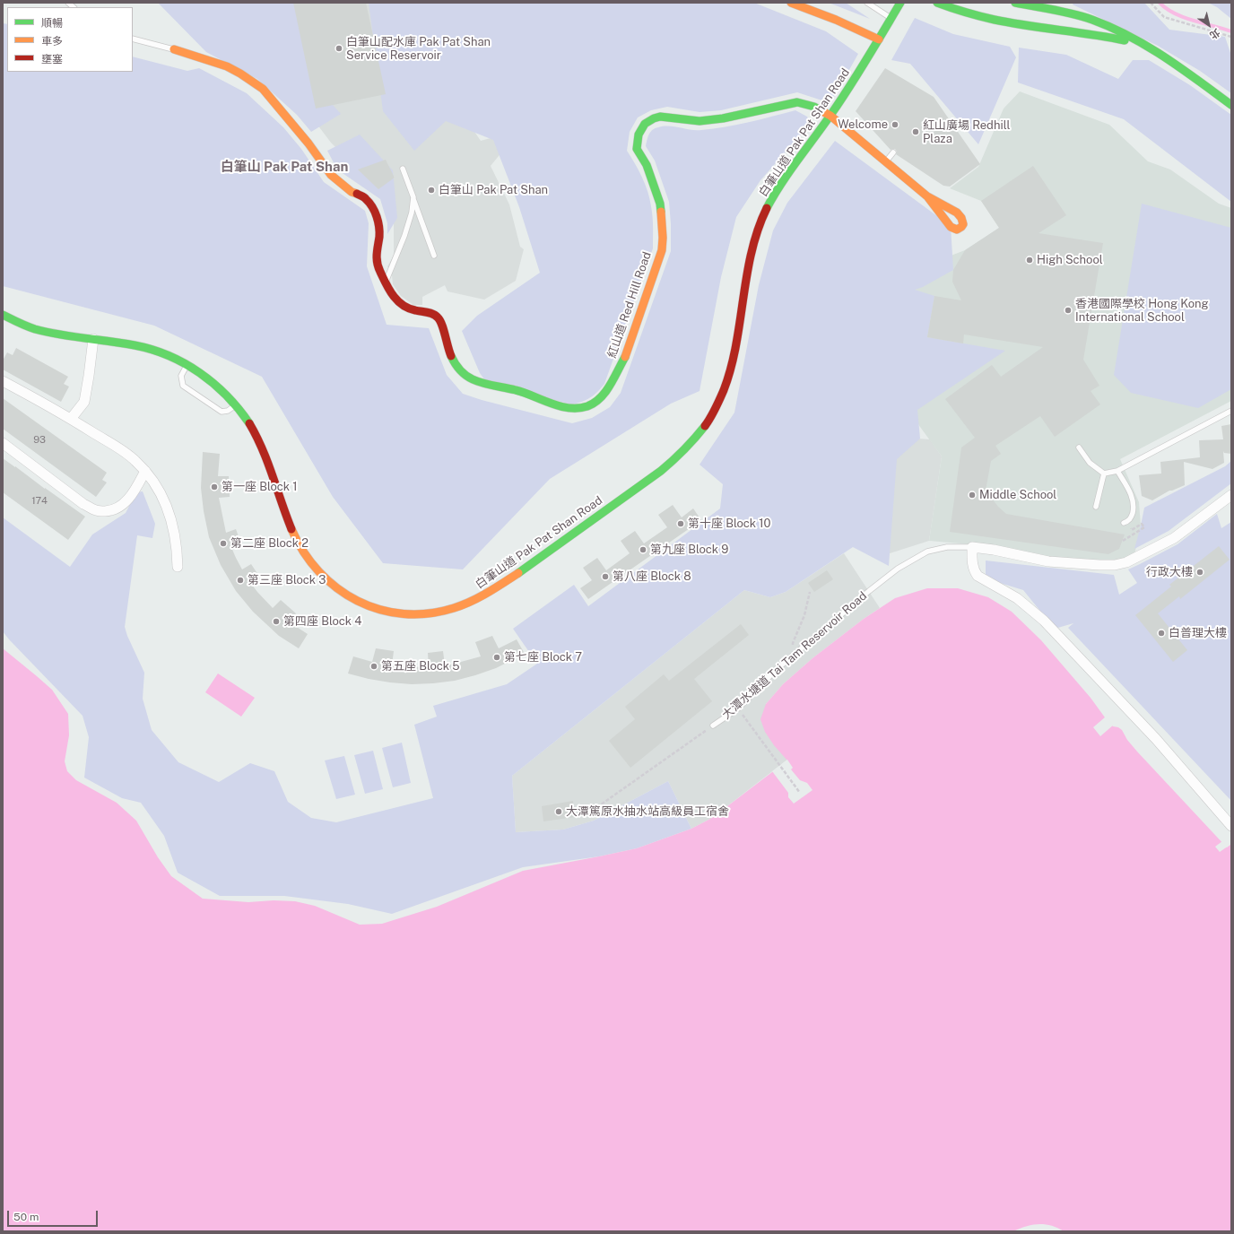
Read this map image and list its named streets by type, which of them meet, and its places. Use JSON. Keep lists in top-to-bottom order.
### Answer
{
  "streets": {
    "street": ["白筆山道 Pak Pat Shan Road", "紅山道 Red Hill Road", "大潭水塘道 Tai Tam Reservoir Road"]
  },
  "crossings": [
    ["白筆山道 Pak Pat Shan Road", "紅山道 Red Hill Road"]
  ],
  "districts": ["白筆山 Pak Pat Shan"],
  "places": [
    "白筆山配水庫 Pak Pat Shan Service Reservoir",
    "Welcome",
    "紅山廣場 Redhill Plaza",
    "白筆山 Pak Pat Shan",
    "High School",
    "香港國際學校 Hong Kong International School",
    "第一座 Block 1",
    "Middle School",
    "第十座 Block 10",
    "第二座 Block 2",
    "第九座 Block 9",
    "行政大樓",
    "第八座 Block 8",
    "第三座 Block 3",
    "第四座 Block 4",
    "白普理大樓",
    "第七座 Block 7",
    "第五座 Block 5",
    "大潭篤原水抽水站高級員工宿舍"
  ],
  "house_numbers": ["93", "174"],
  "legend": ["順暢", "車多", "壅塞"],
  "scale_bar": "50 m",
  "north": "bottom right"
}
